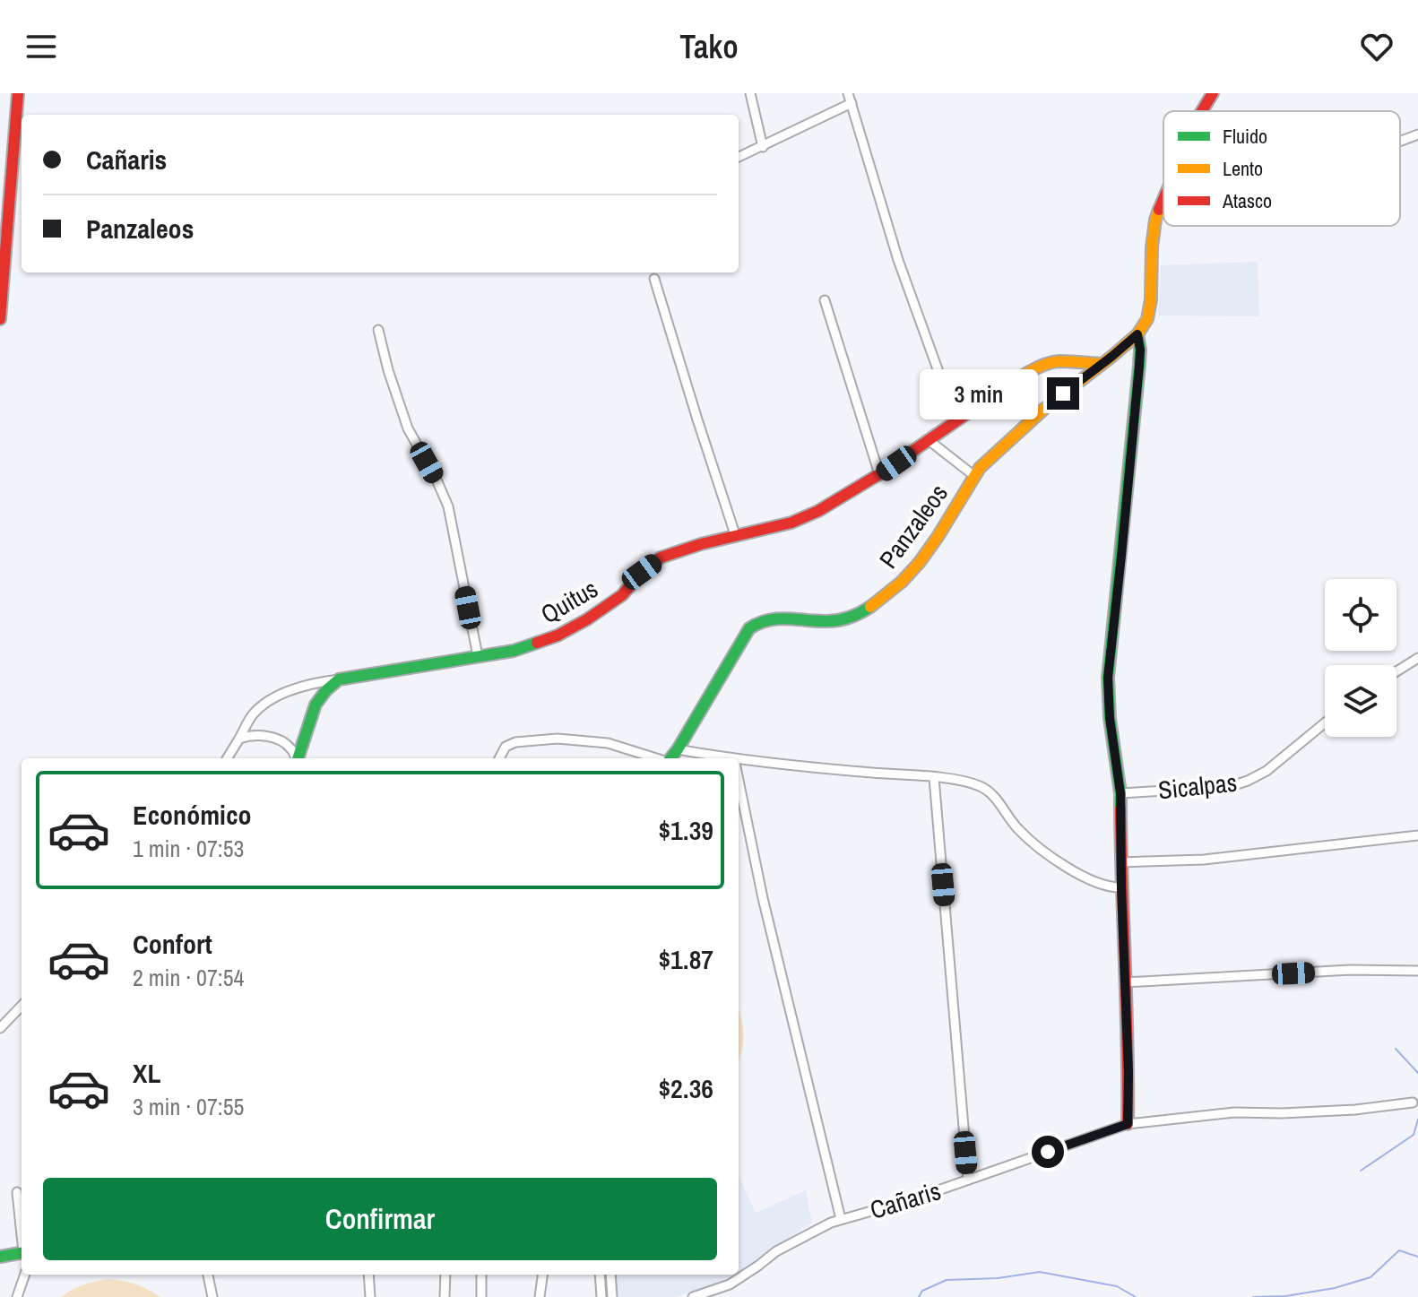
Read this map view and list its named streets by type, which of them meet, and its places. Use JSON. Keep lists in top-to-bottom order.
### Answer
{
  "streets": {
    "street": [
      "Panzaleos",
      "Quitus",
      "Sicalpas",
      "Cañaris"
    ]
  },
  "crossings": [
    ["Panzaleos", "Quitus"]
  ],
  "legend": ["Fluido", "Lento", "Atasco"],
  "page": {
    "header": "Tako",
    "banner": ["Cañaris", "Panzaleos"],
    "bubble": "3 min",
    "list": [
      {
        "name": "Económico",
        "note": "1 min · 07:53",
        "value": "$1.39"
      },
      {
        "name": "Confort",
        "note": "2 min · 07:54",
        "value": "$1.87"
      },
      {
        "name": "XL",
        "note": "3 min · 07:55",
        "value": "$2.36"
      }
    ],
    "buttons": "Confirmar"
  }
}
